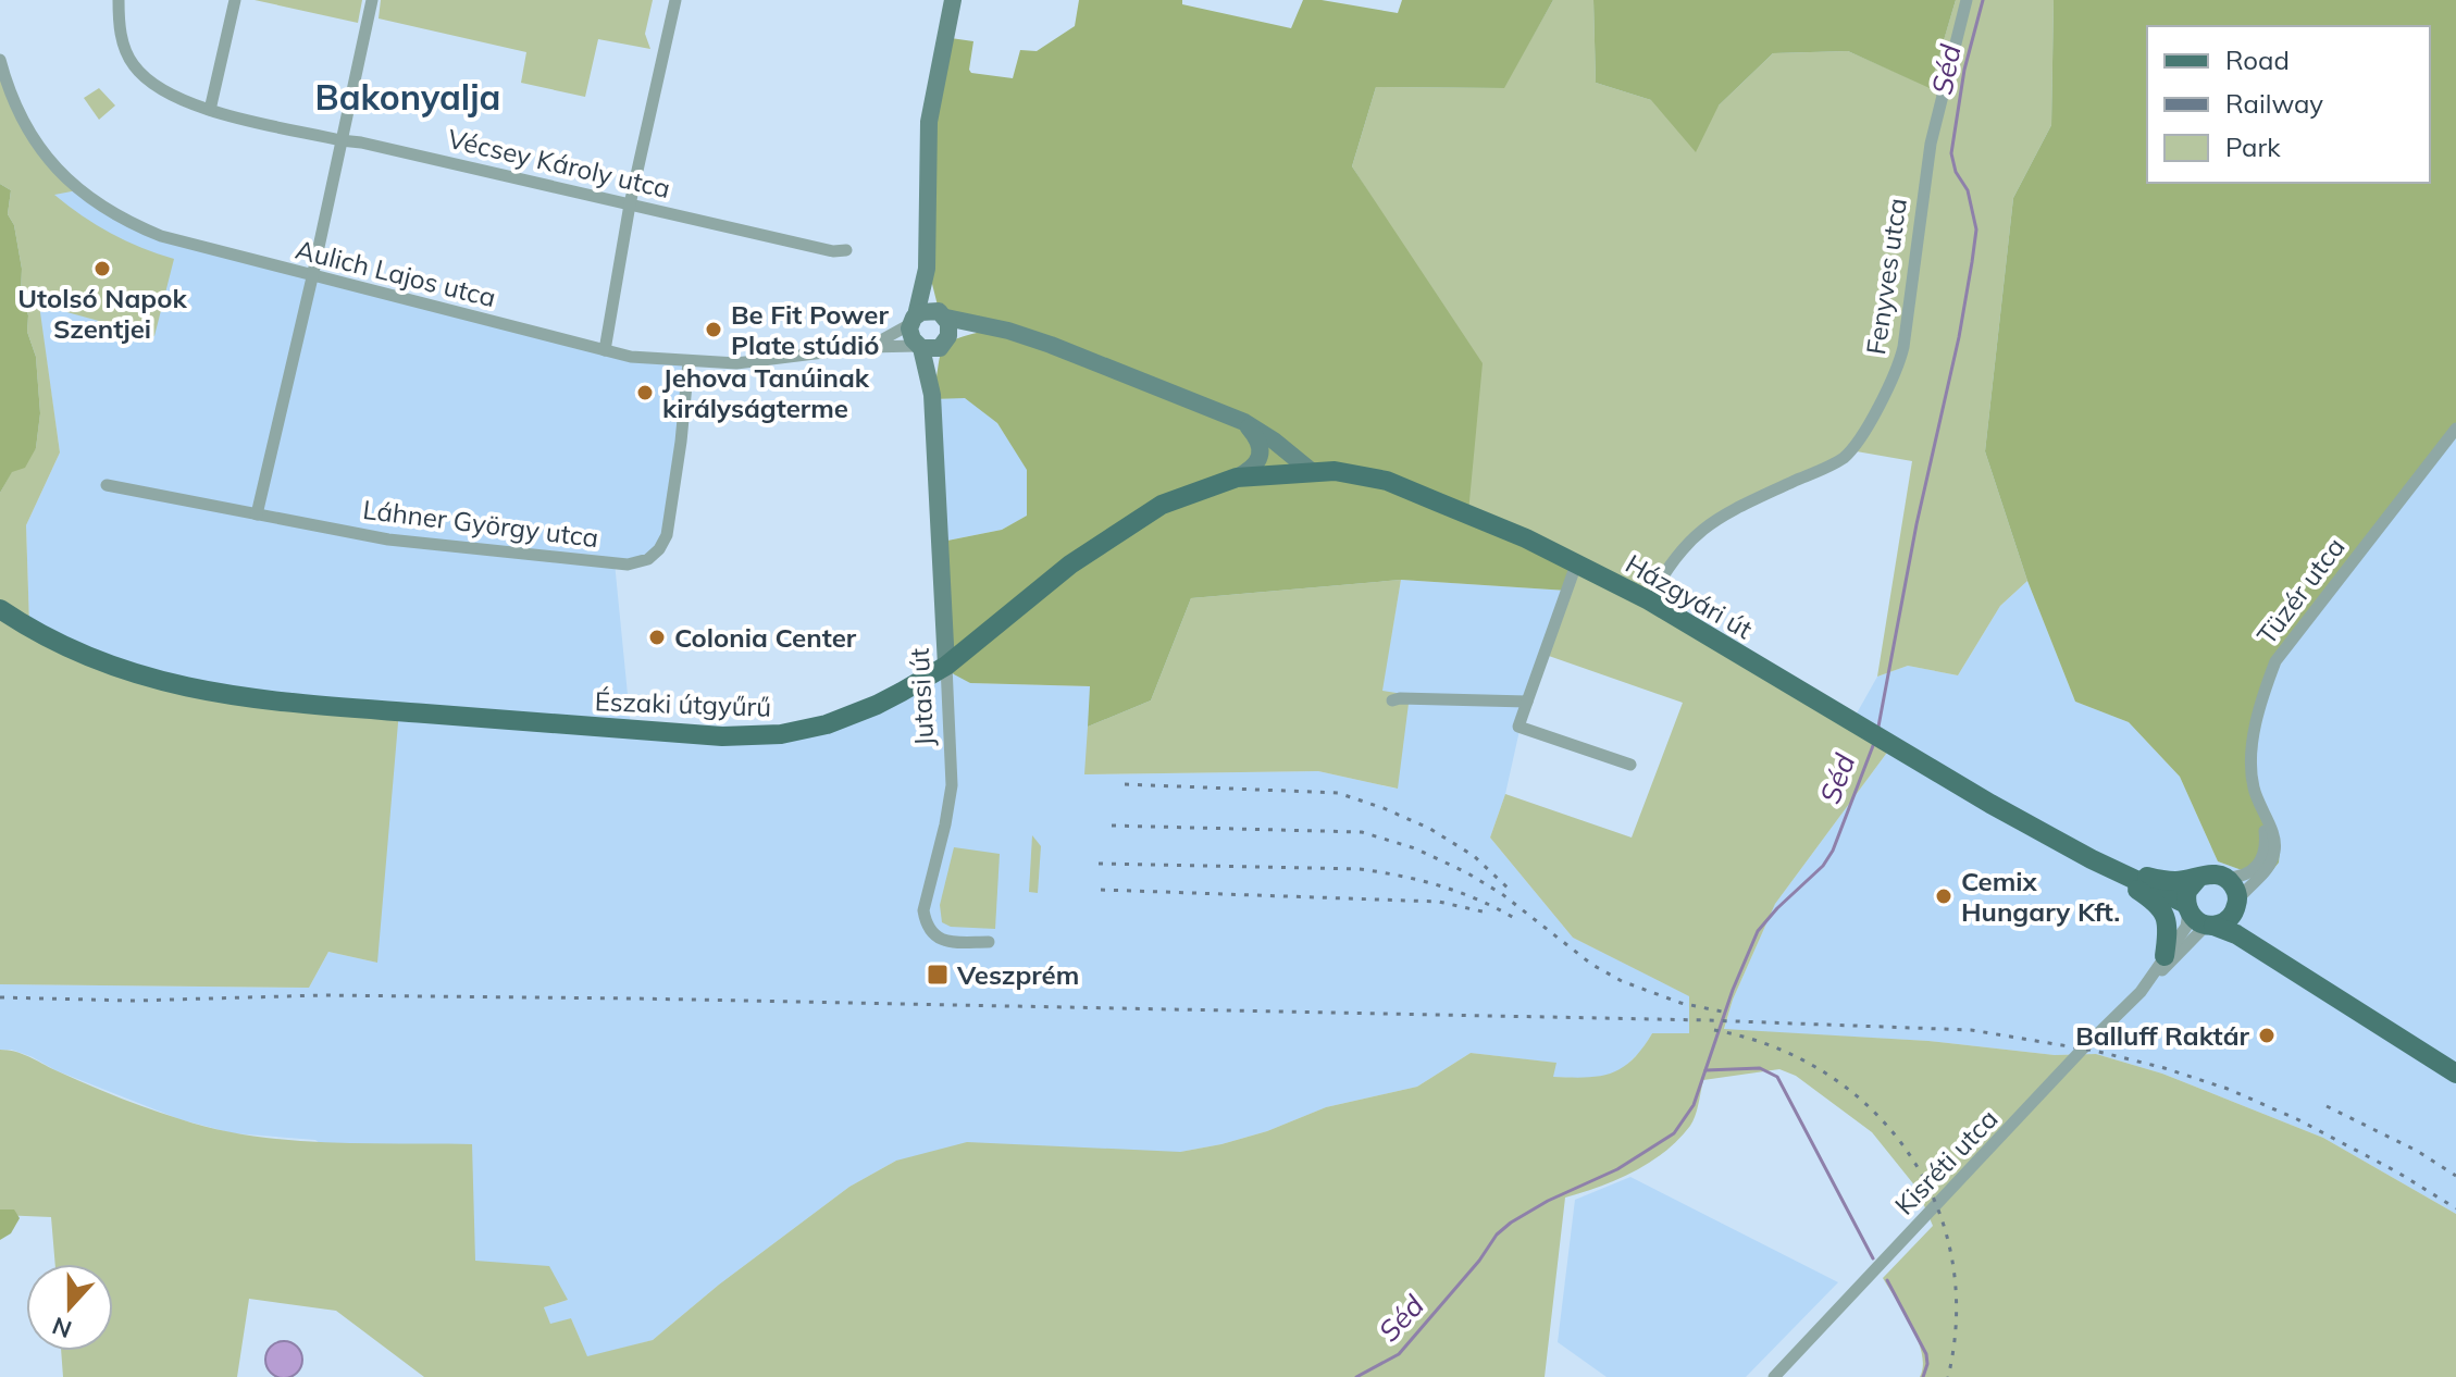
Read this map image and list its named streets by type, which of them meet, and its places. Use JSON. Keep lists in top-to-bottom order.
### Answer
{
  "streets": {
    "main road": ["Házgyári út", "Északi útgyűrű"],
    "street": [
      "Vécsey Károly utca",
      "Aulich Lajos utca",
      "Fenyves utca",
      "Láhner György utca",
      "Tüzér utca",
      "Jutasi út",
      "Kisréti utca"
    ]
  },
  "crossings": [
    ["Aulich Lajos utca", "Láhner György utca"],
    ["Aulich Lajos utca", "Jutasi út"],
    ["Fenyves utca", "Házgyári út"],
    ["Tüzér utca", "Házgyári út"],
    ["Tüzér utca", "Kisréti utca"],
    ["Házgyári út", "Északi útgyűrű"],
    ["Házgyári út", "Kisréti utca"],
    ["Jutasi út", "Északi útgyűrű"]
  ],
  "districts": ["Bakonyalja"],
  "water": ["Séd"],
  "places": {
    "other": [
      "Utolsó Napok Szentjei",
      "Be Fit Power Plate stúdió",
      "Jehova Tanúinak királyságterme",
      "Colonia Center",
      "Cemix Hungary Kft.",
      "Balluff Raktár"
    ],
    "transit": ["Veszprém"]
  },
  "legend": ["Road", "Railway", "Park"],
  "north": "bottom"
}
